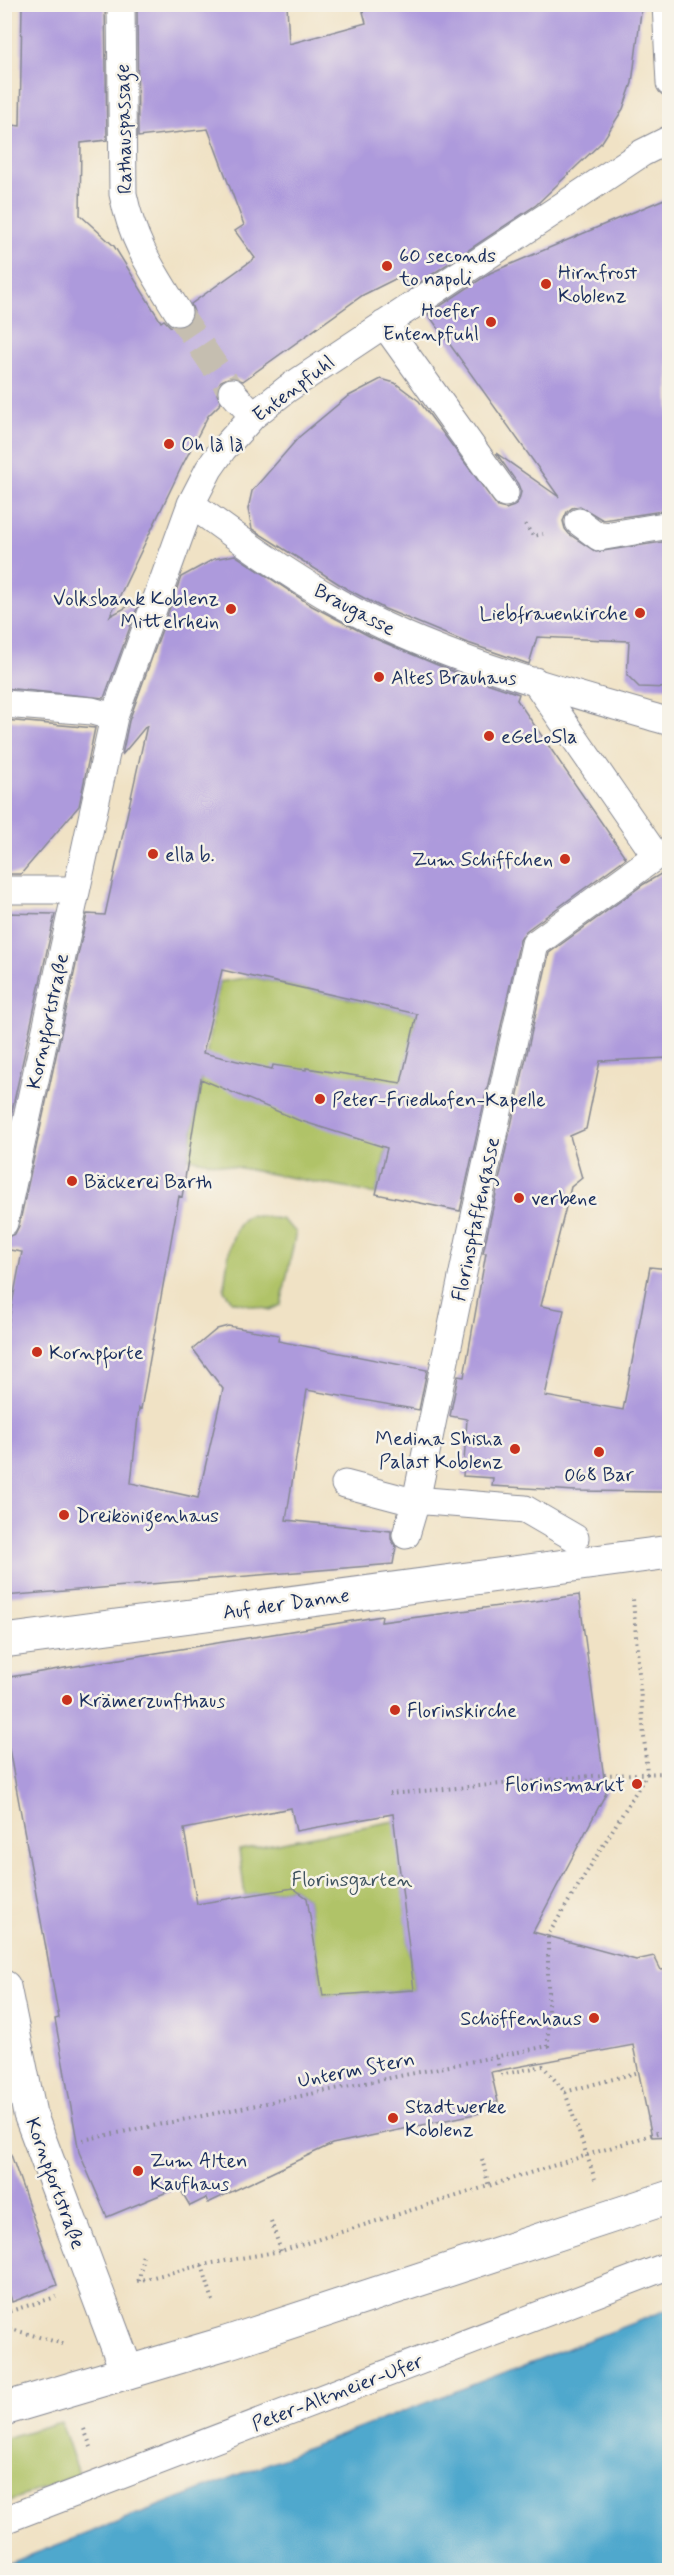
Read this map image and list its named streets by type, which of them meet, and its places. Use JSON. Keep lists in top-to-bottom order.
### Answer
{
  "streets": {
    "street": [
      "Rathauspassage",
      "Entenpfuhl",
      "Braugasse",
      "Kornpfortstraße",
      "Florinspfaffengasse",
      "Auf der Danne",
      "Peter-Altmeier-Ufer"
    ],
    "path": ["Unterm Stern"]
  },
  "crossings": [
    ["Entenpfuhl", "Braugasse"],
    ["Entenpfuhl", "Kornpfortstraße"],
    ["Braugasse", "Florinspfaffengasse"]
  ],
  "parks": ["Florinsgarten"],
  "places": [
    "60 seconds to napoli",
    "Hirnfrost Koblenz",
    "Hoefer Entenpfuhl",
    "Oh là là",
    "Volksbank Koblenz Mittelrhein",
    "Liebfrauenkirche",
    "Altes Brauhaus",
    "eGeLoSla",
    "ella b.",
    "Zum Schiffchen",
    "Peter-Friedhofen-Kapelle",
    "Bäckerei Barth",
    "verbene",
    "Kornpforte",
    "Medina Shisha Palast Koblenz",
    "068 Bar",
    "Dreikönigenhaus",
    "Krämerzunfthaus",
    "Florinskirche",
    "Florinsmarkt",
    "Schöffenhaus",
    "Stadtwerke Koblenz",
    "Zum Alten Kaufhaus"
  ]
}
